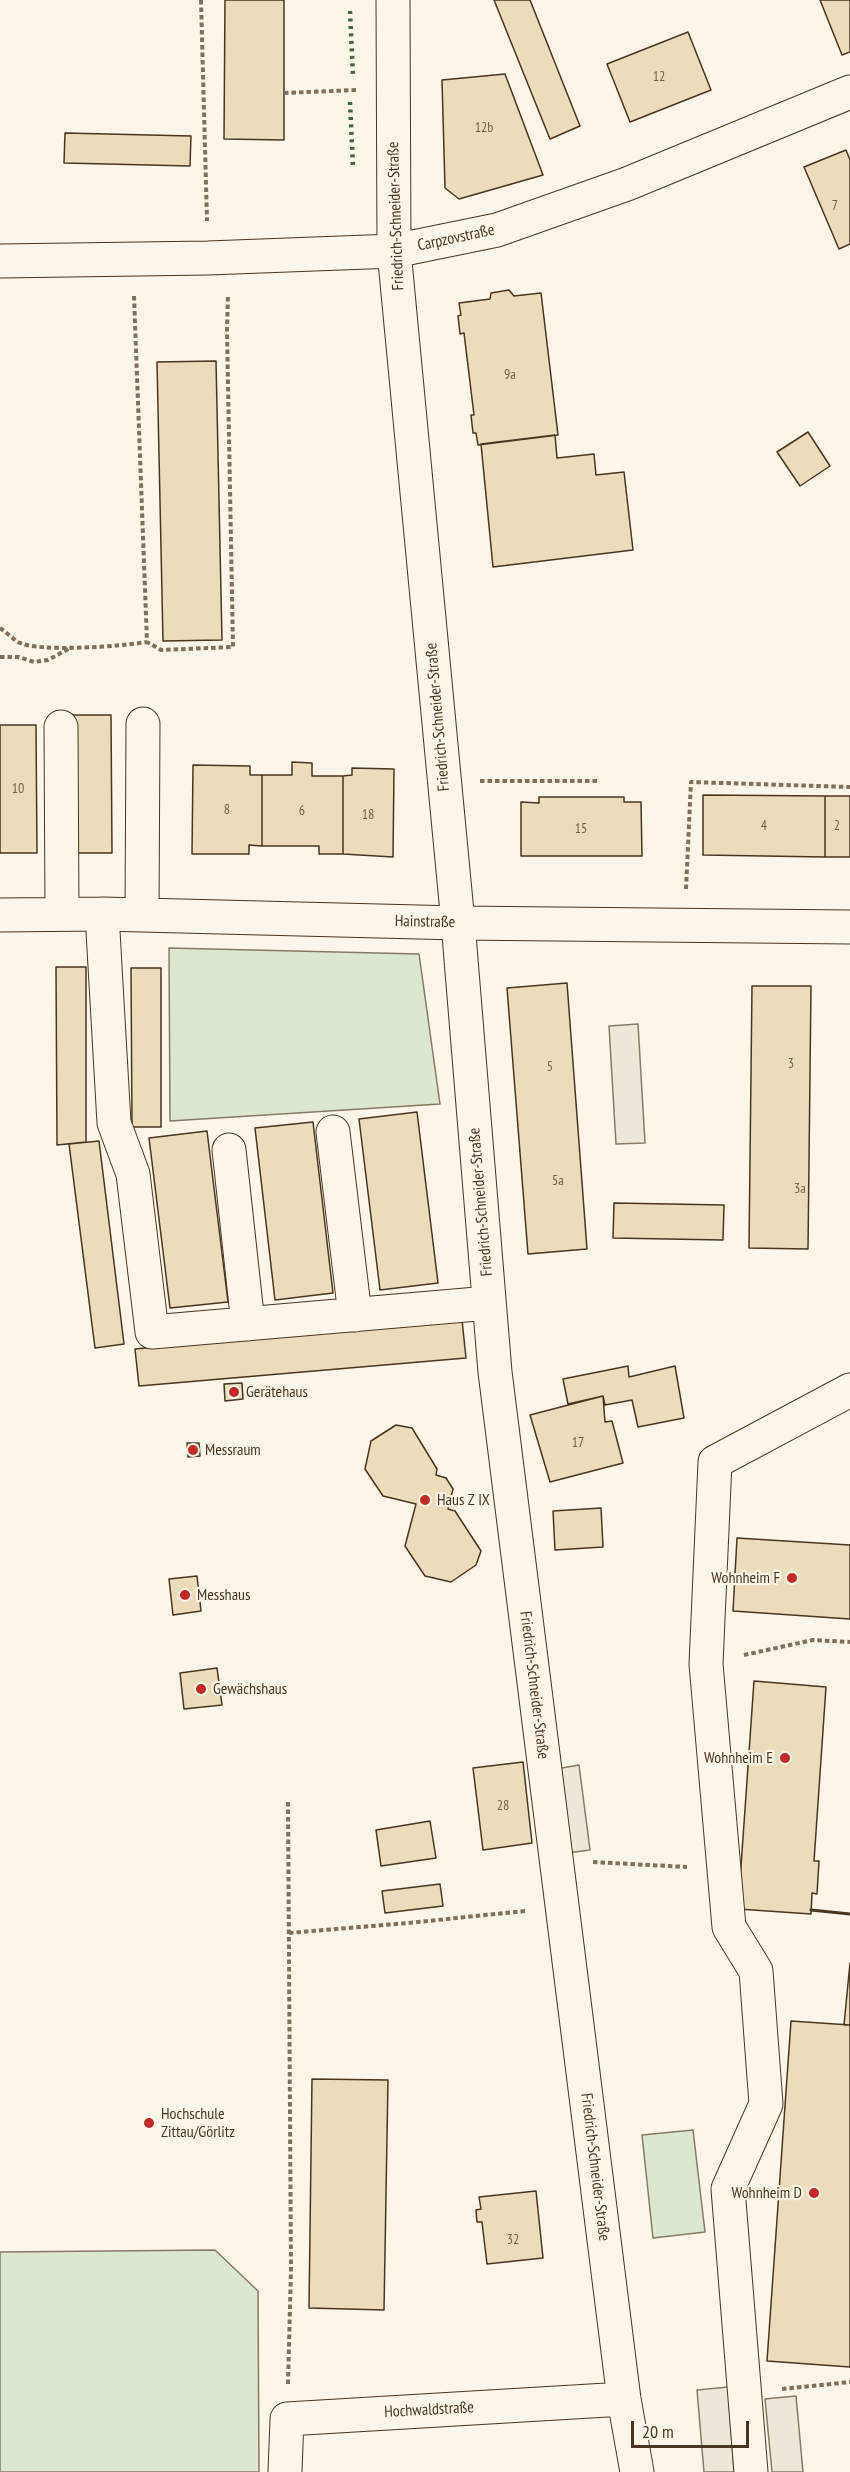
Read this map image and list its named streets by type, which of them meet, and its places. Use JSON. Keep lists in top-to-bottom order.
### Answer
{
  "streets": {
    "street": [
      "Friedrich-Schneider-Straße",
      "Carpzovstraße",
      "Hainstraße",
      "Hochwaldstraße"
    ]
  },
  "crossings": [
    ["Friedrich-Schneider-Straße", "Carpzovstraße"],
    ["Friedrich-Schneider-Straße", "Hainstraße"],
    ["Friedrich-Schneider-Straße", "Hochwaldstraße"]
  ],
  "places": [
    "Gerätehaus",
    "Messraum",
    "Haus Z IX",
    "Wohnheim F",
    "Messhaus",
    "Gewächshaus",
    "Wohnheim E",
    "Hochschule Zittau/Görlitz",
    "Wohnheim D"
  ],
  "house_numbers": [
    "12",
    "12b",
    "7",
    "9a",
    "10",
    "8",
    "6",
    "18",
    "4",
    "2",
    "15",
    "3",
    "5",
    "5a",
    "3a",
    "17",
    "28",
    "32"
  ],
  "scale_bar": "20 m"
}
